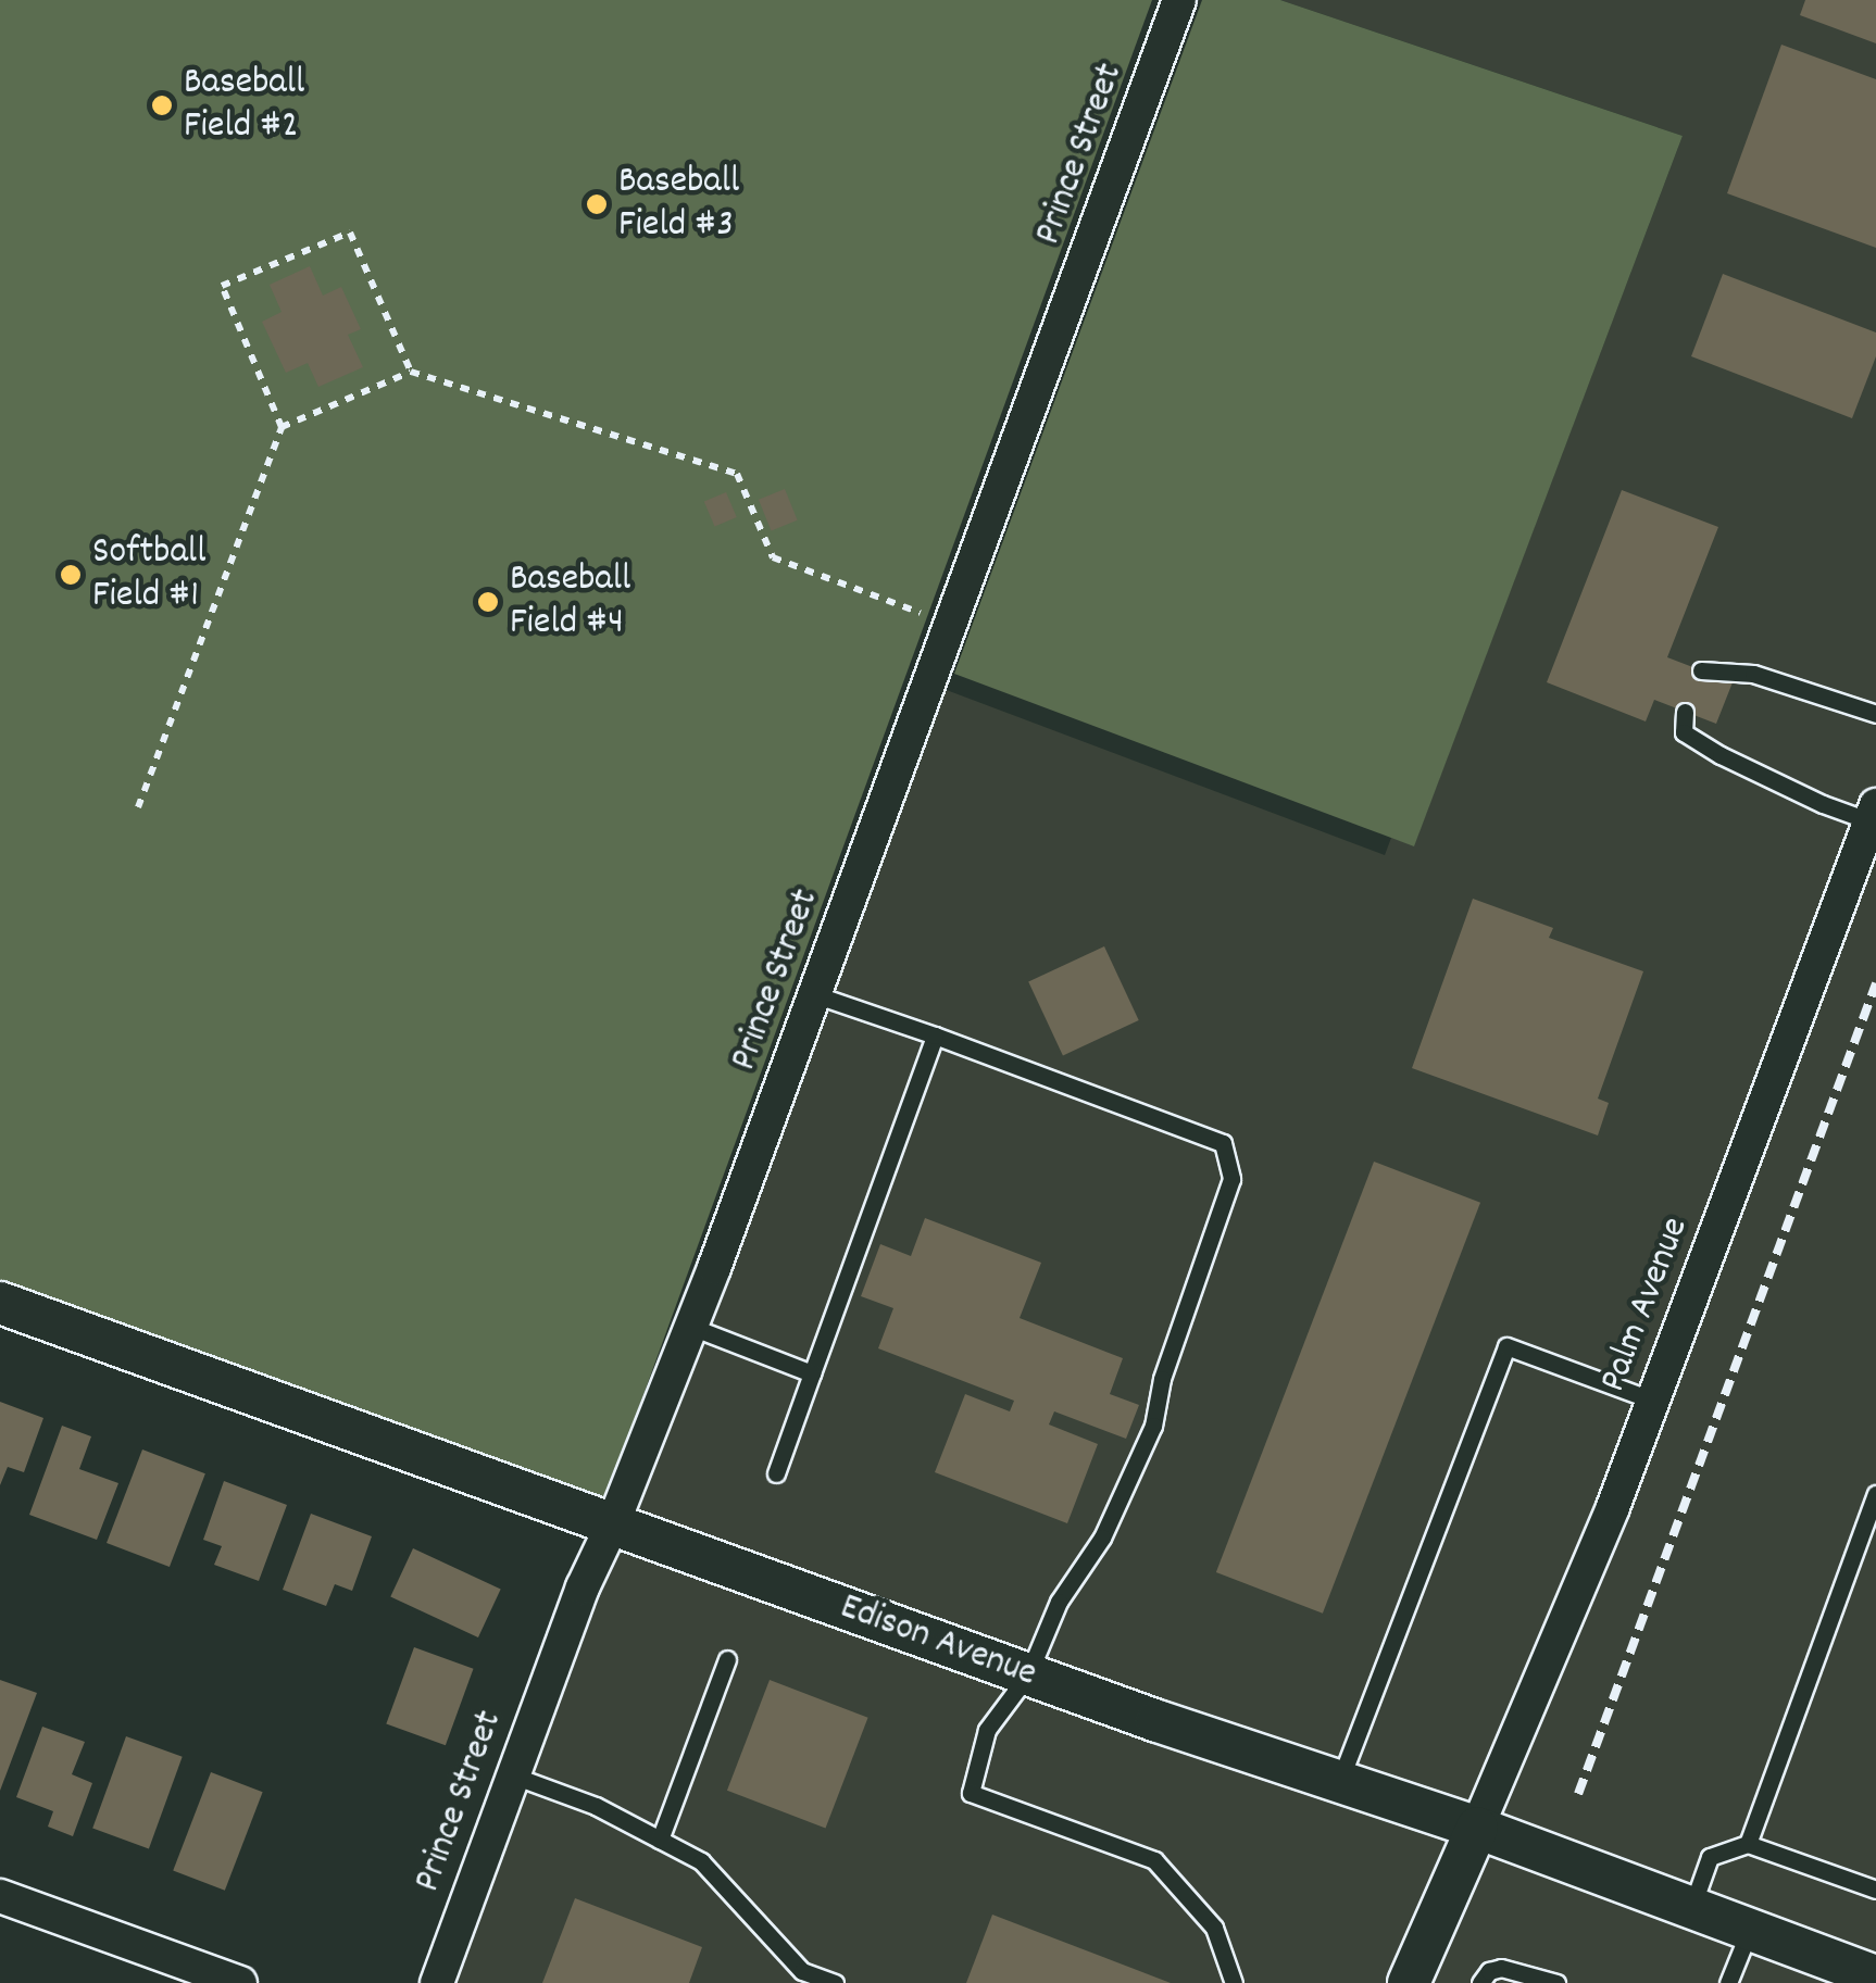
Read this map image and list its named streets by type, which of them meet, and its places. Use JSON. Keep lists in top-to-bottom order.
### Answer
{
  "streets": {
    "street": ["Prince Street", "Palm Avenue", "Edison Avenue"]
  },
  "crossings": [
    ["Prince Street", "Edison Avenue"],
    ["Palm Avenue", "Edison Avenue"]
  ],
  "places": [
    "Baseball Field #2",
    "Baseball Field #3",
    "Softball Field #1",
    "Baseball Field #4"
  ]
}
